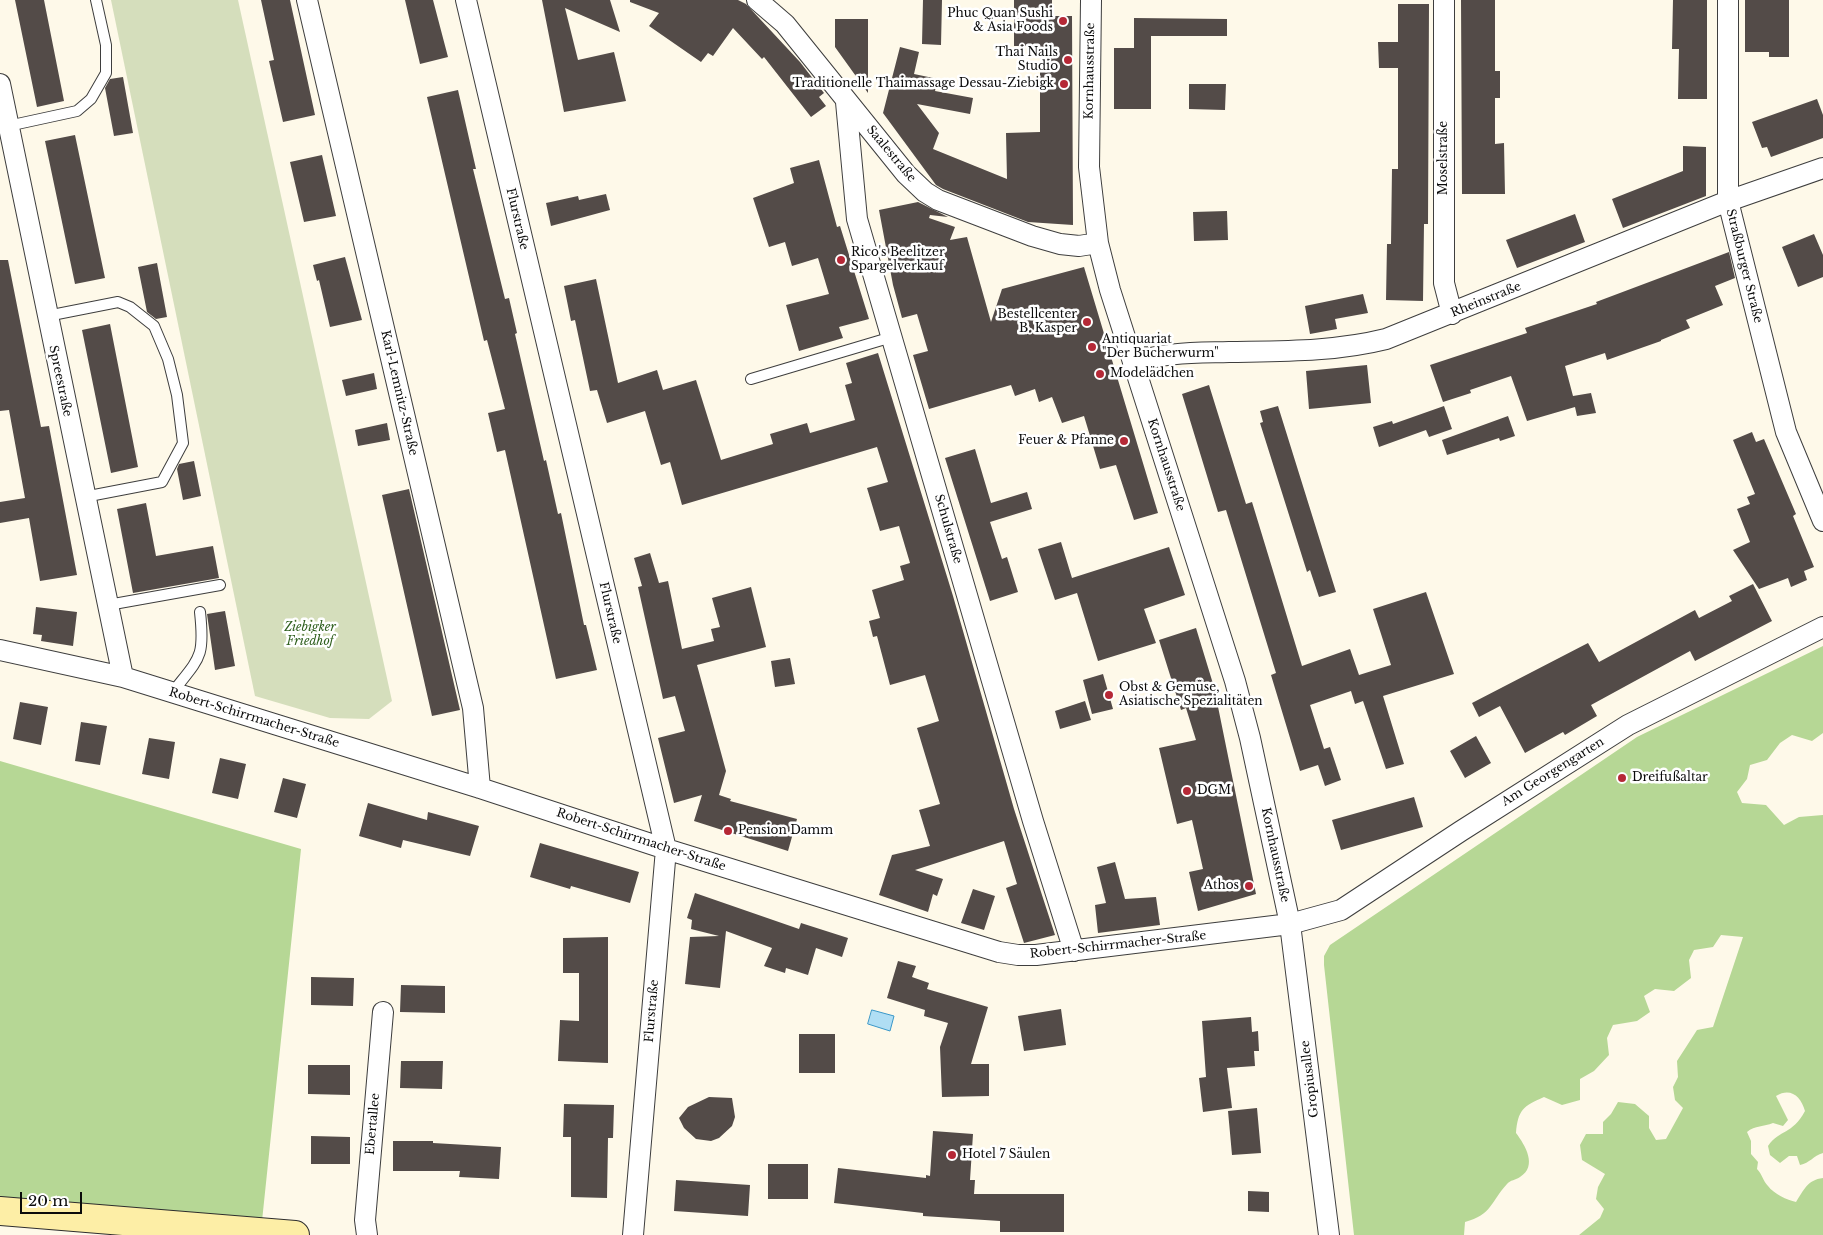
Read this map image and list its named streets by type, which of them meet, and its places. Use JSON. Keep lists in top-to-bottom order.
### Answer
{
  "streets": {
    "street": [
      "Kornhausstraße",
      "Saalestraße",
      "Moselstraße",
      "Flurstraße",
      "Straßburger Straße",
      "Rheinstraße",
      "Spreestraße",
      "Karl-Lemnitz-Straße",
      "Schulstraße",
      "Robert-Schirrmacher-Straße",
      "Am Georgengarten",
      "Gropiusallee",
      "Ebertallee"
    ]
  },
  "crossings": [
    ["Kornhausstraße", "Saalestraße"],
    ["Kornhausstraße", "Rheinstraße"],
    ["Kornhausstraße", "Robert-Schirrmacher-Straße"],
    ["Kornhausstraße", "Am Georgengarten"],
    ["Kornhausstraße", "Gropiusallee"],
    ["Saalestraße", "Schulstraße"],
    ["Moselstraße", "Rheinstraße"],
    ["Flurstraße", "Robert-Schirrmacher-Straße"],
    ["Straßburger Straße", "Rheinstraße"],
    ["Spreestraße", "Robert-Schirrmacher-Straße"],
    ["Karl-Lemnitz-Straße", "Robert-Schirrmacher-Straße"],
    ["Schulstraße", "Robert-Schirrmacher-Straße"],
    ["Robert-Schirrmacher-Straße", "Am Georgengarten"],
    ["Robert-Schirrmacher-Straße", "Gropiusallee"],
    ["Am Georgengarten", "Gropiusallee"]
  ],
  "parks": ["Ziebigker Friedhof"],
  "places": [
    "Phuc Quan Sushi & Asia Foods",
    "Thai Nails Studio",
    "Traditionelle Thaimassage Dessau-Ziebigk",
    "Rico's Beelitzer Spargelverkauf",
    "Bestellcenter B. Kasper",
    "Antiquariat \"Der Bücherwurm\"",
    "Modelädchen",
    "Feuer & Pfanne",
    "Obst & Gemüse, Asiatische Spezialitäten",
    "Dreifußaltar",
    "DGM",
    "Pension Damm",
    "Athos",
    "Hotel 7 Säulen"
  ],
  "scale_bar": "20 m"
}
